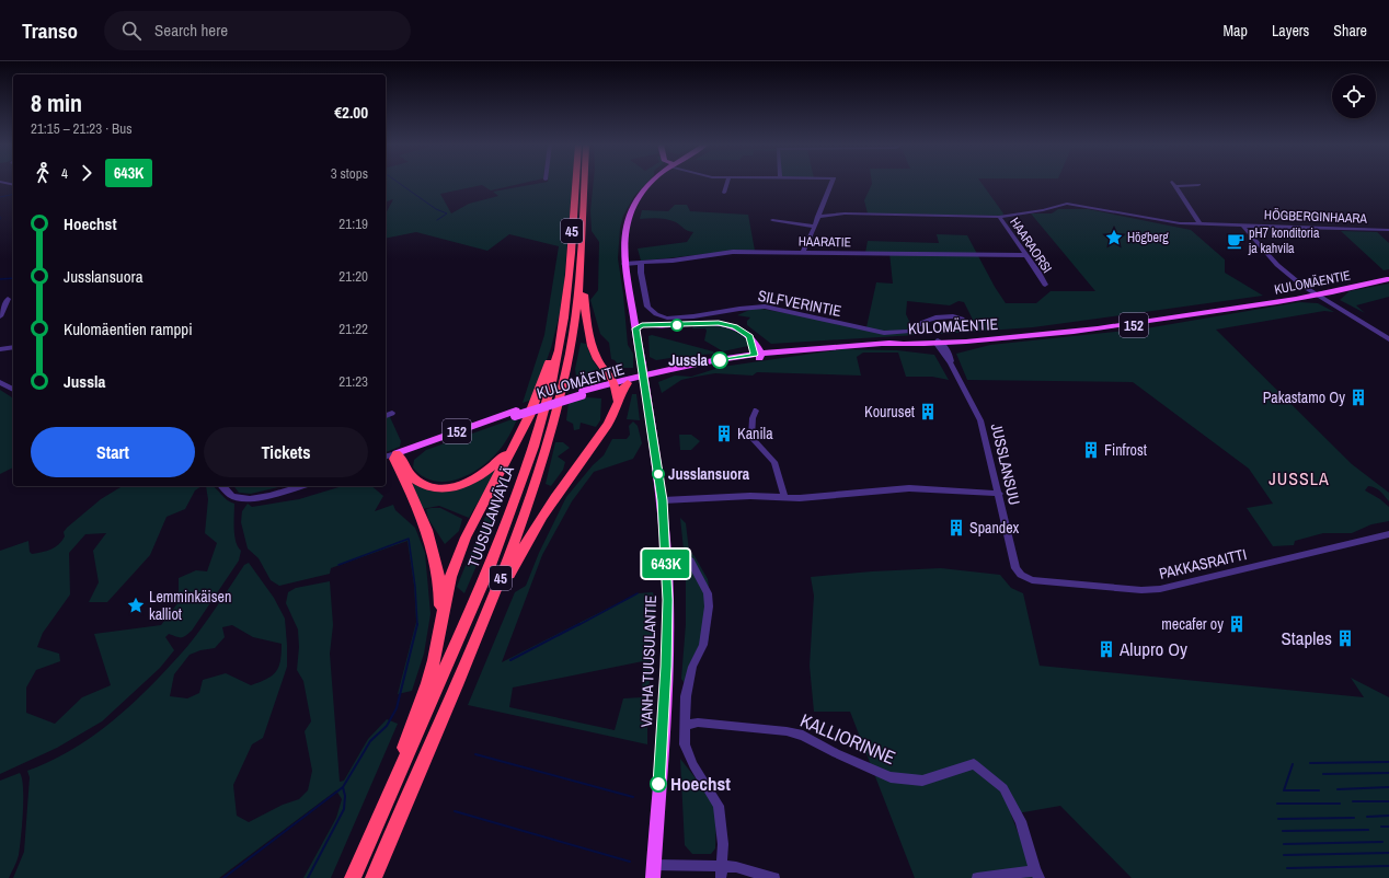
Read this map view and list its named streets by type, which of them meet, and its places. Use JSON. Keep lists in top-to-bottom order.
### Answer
{
  "streets": {
    "highway": ["45", "TUUSULANVÄYLÄ"],
    "main road": ["KULOMÄENTIE", "152", "VANHA TUUSULANTIE"],
    "street": [
      "HÖGBERGINHAARA",
      "HAARATIE",
      "HAARAORSI",
      "SILFVERINTIE",
      "JUSSLANSUU",
      "PAKKASRAITTI",
      "KALLIORINNE"
    ]
  },
  "crossings": [
    ["HÖGBERGINHAARA", "HAARAORSI"],
    ["HAARATIE", "HAARAORSI"],
    ["HAARATIE", "SILFVERINTIE"],
    ["HAARATIE", "VANHA TUUSULANTIE"],
    ["KULOMÄENTIE", "JUSSLANSUU"],
    ["JUSSLANSUU", "PAKKASRAITTI"]
  ],
  "districts": ["JUSSLA"],
  "places": {
    "place": ["Högberg", "Lemminkäisen kalliot"],
    "cafe": ["pH7 konditoria ja kahvila"],
    "other": ["Jussla", "Jusslansuora", "Hoechst"],
    "building": [
      "Pakastamo Oy",
      "Kouruset",
      "Kanila",
      "Finfrost",
      "Spandex",
      "mecafer oy",
      "Staples",
      "Alupro Oy"
    ]
  },
  "lines": ["bus line 643K"],
  "page": {
    "header": "Transo",
    "search": "Search here",
    "nav": ["Map", "Layers", "Share"],
    "on_map": "643K",
    "heading": ["8 min", "21:15 – 21:23 · Bus", "€2.00"],
    "legs": ["4", "643K", "3 stops"],
    "list": [
      {
        "name": "Hoechst",
        "value": "21:19"
      },
      {
        "name": "Jusslansuora",
        "value": "21:20"
      },
      {
        "name": "Kulomäentien ramppi",
        "value": "21:22"
      },
      {
        "name": "Jussla",
        "value": "21:23"
      }
    ],
    "buttons": ["Start", "Tickets"]
  }
}
